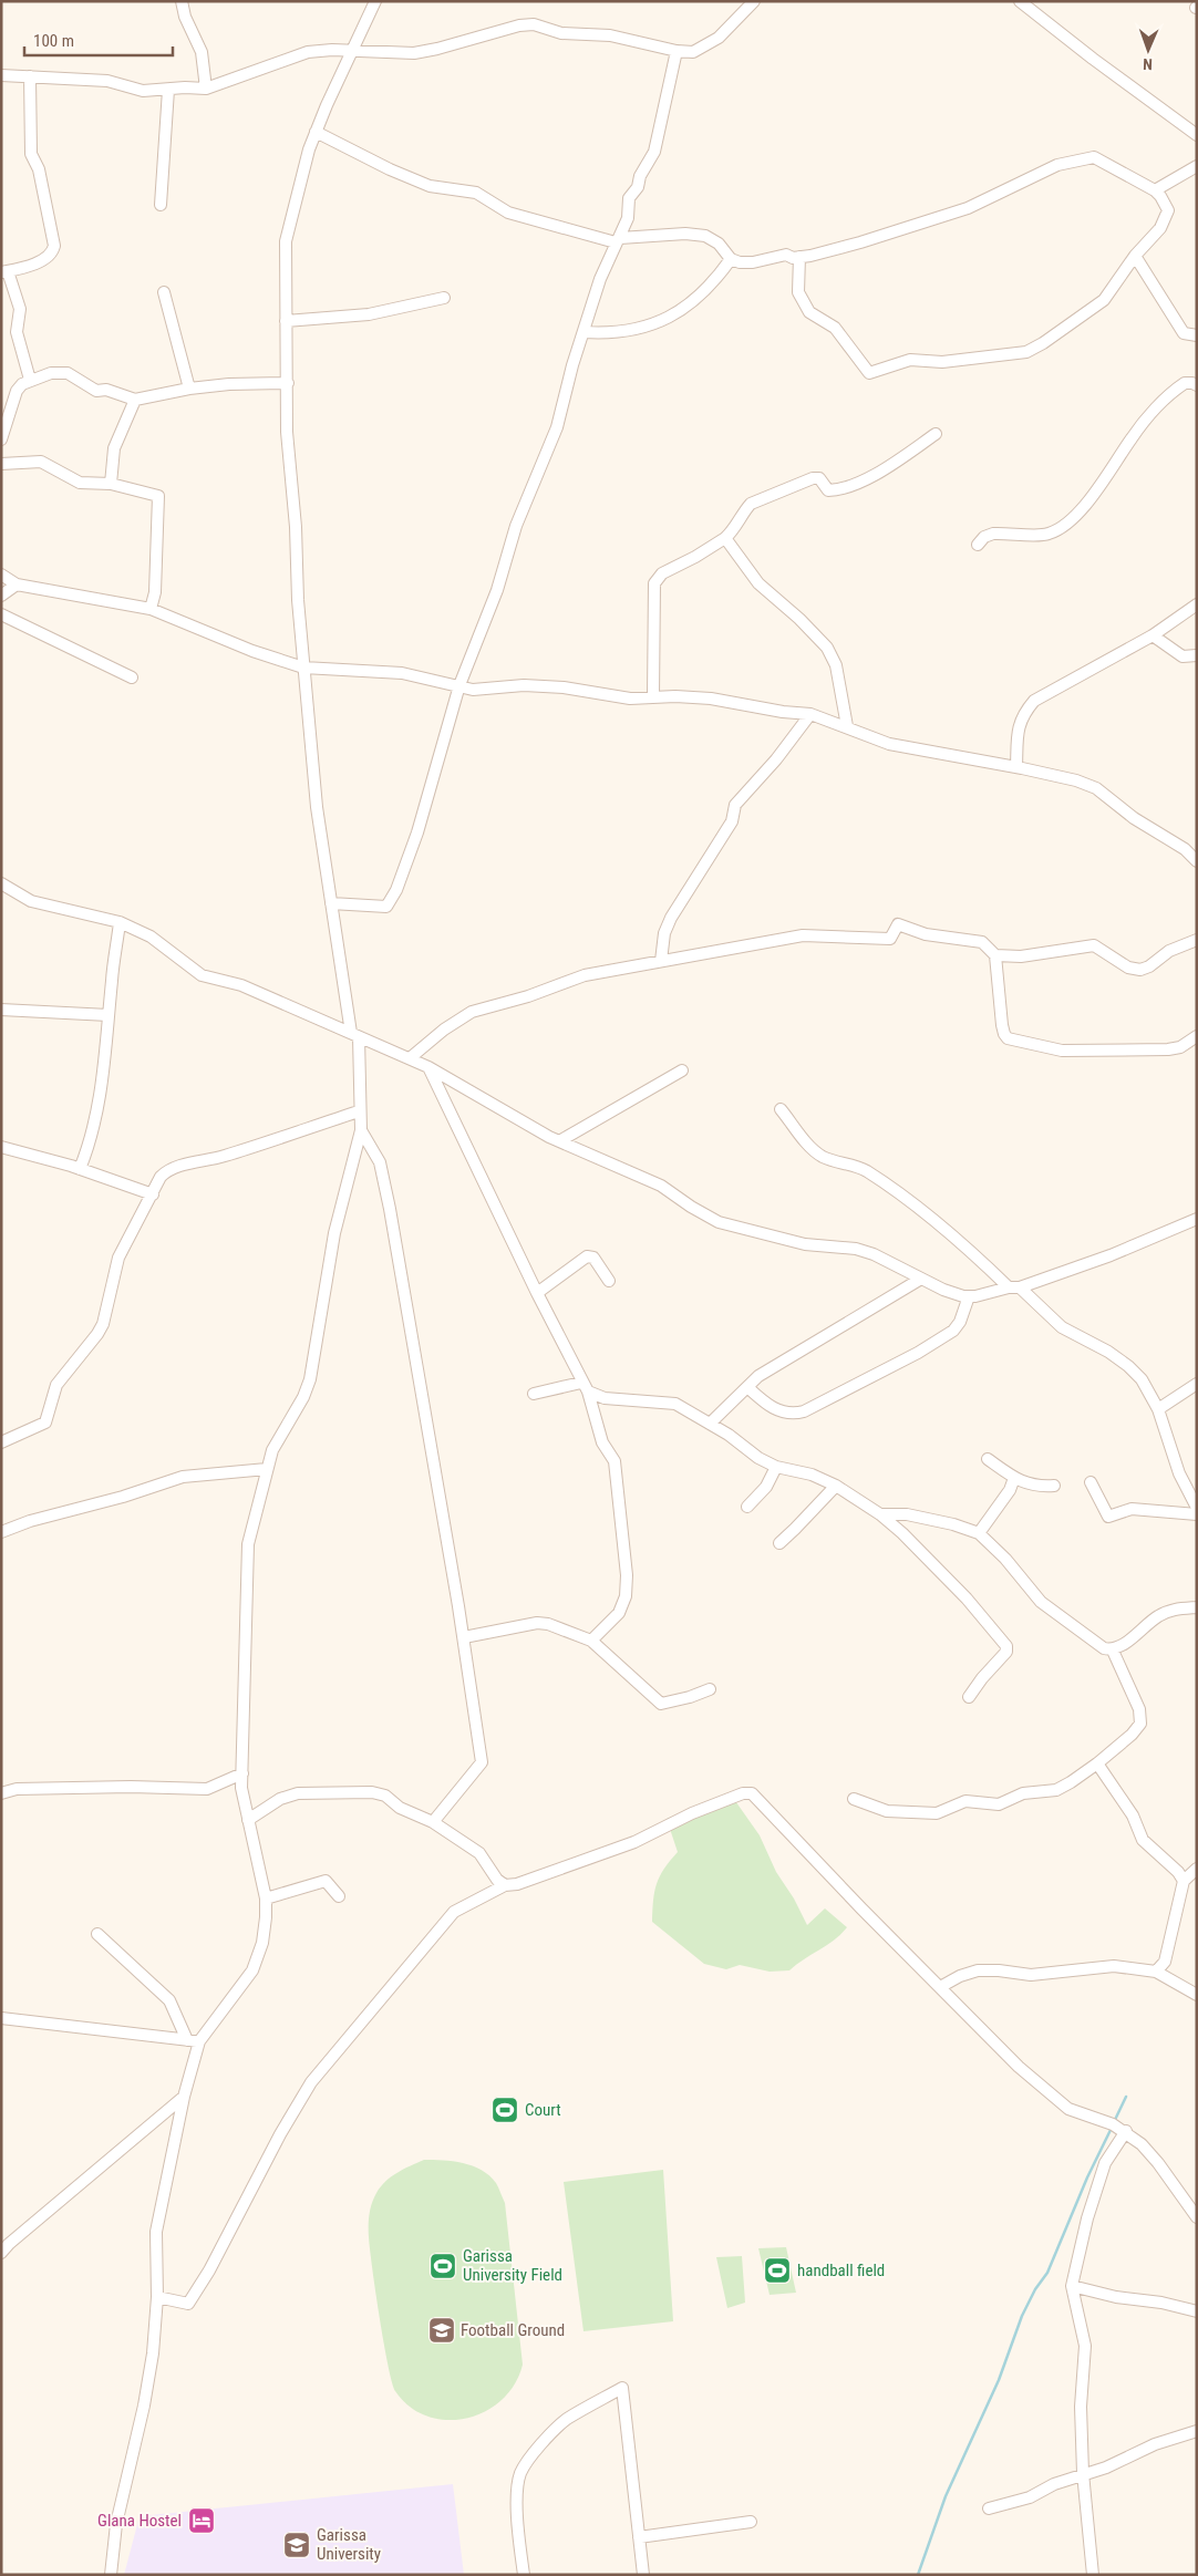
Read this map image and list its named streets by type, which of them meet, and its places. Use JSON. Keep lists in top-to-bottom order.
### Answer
{
  "places": {
    "sports": ["Court", "Garissa University Field", "handball field"],
    "school or university": ["Football Ground", "Garissa University"],
    "hotel": ["Glana Hostel"]
  },
  "scale_bar": "100 m",
  "north": "bottom"
}
